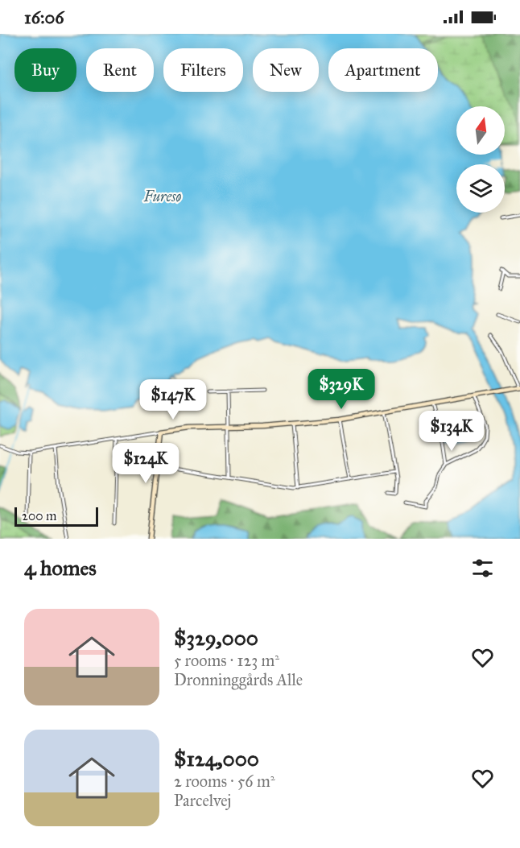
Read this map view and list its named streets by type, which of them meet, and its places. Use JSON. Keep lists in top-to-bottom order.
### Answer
{
  "water": ["Furesø"],
  "scale_bar": "200 m",
  "north": "top",
  "page": {
    "status": "16:06",
    "chip": [
      "Buy",
      "Rent",
      "Filters",
      "New",
      "Apartment"
    ],
    "price": [
      "$329K",
      "$147K",
      "$134K",
      "$124K"
    ],
    "scale": "200 m",
    "heading": "4 homes",
    "list": [
      {
        "name": "$329,000",
        "note": "5 rooms · 123 m² · Dronninggårds Alle"
      },
      {
        "name": "$124,000",
        "note": "2 rooms · 56 m² · Parcelvej"
      }
    ]
  }
}
